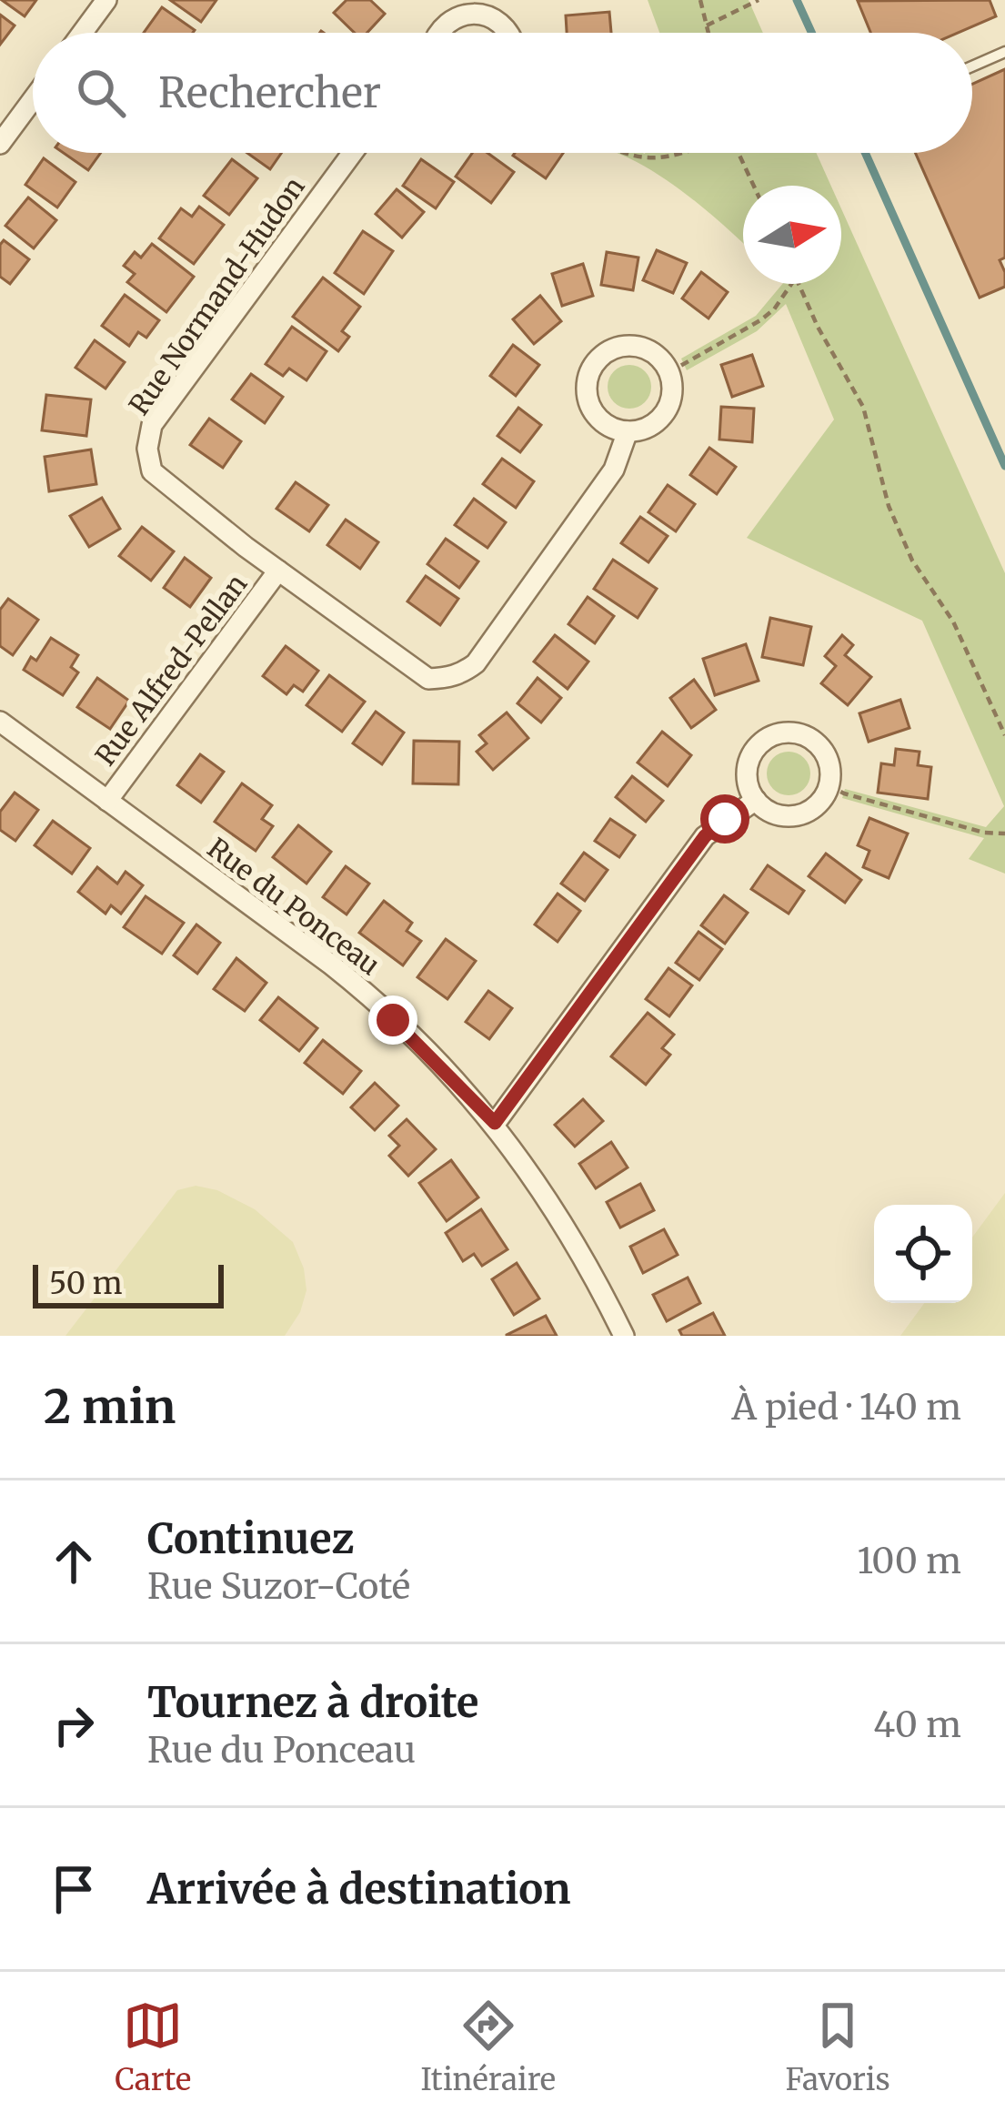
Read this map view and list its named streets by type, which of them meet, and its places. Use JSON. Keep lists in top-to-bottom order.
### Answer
{
  "streets": {
    "street": ["Rue Normand-Hudon", "Rue Alfred-Pellan", "Rue du Ponceau"]
  },
  "crossings": [
    ["Rue Normand-Hudon", "Rue Alfred-Pellan"],
    ["Rue Alfred-Pellan", "Rue du Ponceau"]
  ],
  "scale_bar": "50 m",
  "north": "right",
  "page": {
    "search": "Rechercher",
    "scale": "50 m",
    "heading": ["2 min", "À pied · 140 m"],
    "list": [
      ["Continuez", "Rue Suzor-Coté", "100 m"],
      ["Tournez à droite", "Rue du Ponceau", "40 m"],
      "Arrivée à destination"
    ],
    "nav": ["Carte", "Itinéraire", "Favoris"]
  }
}
